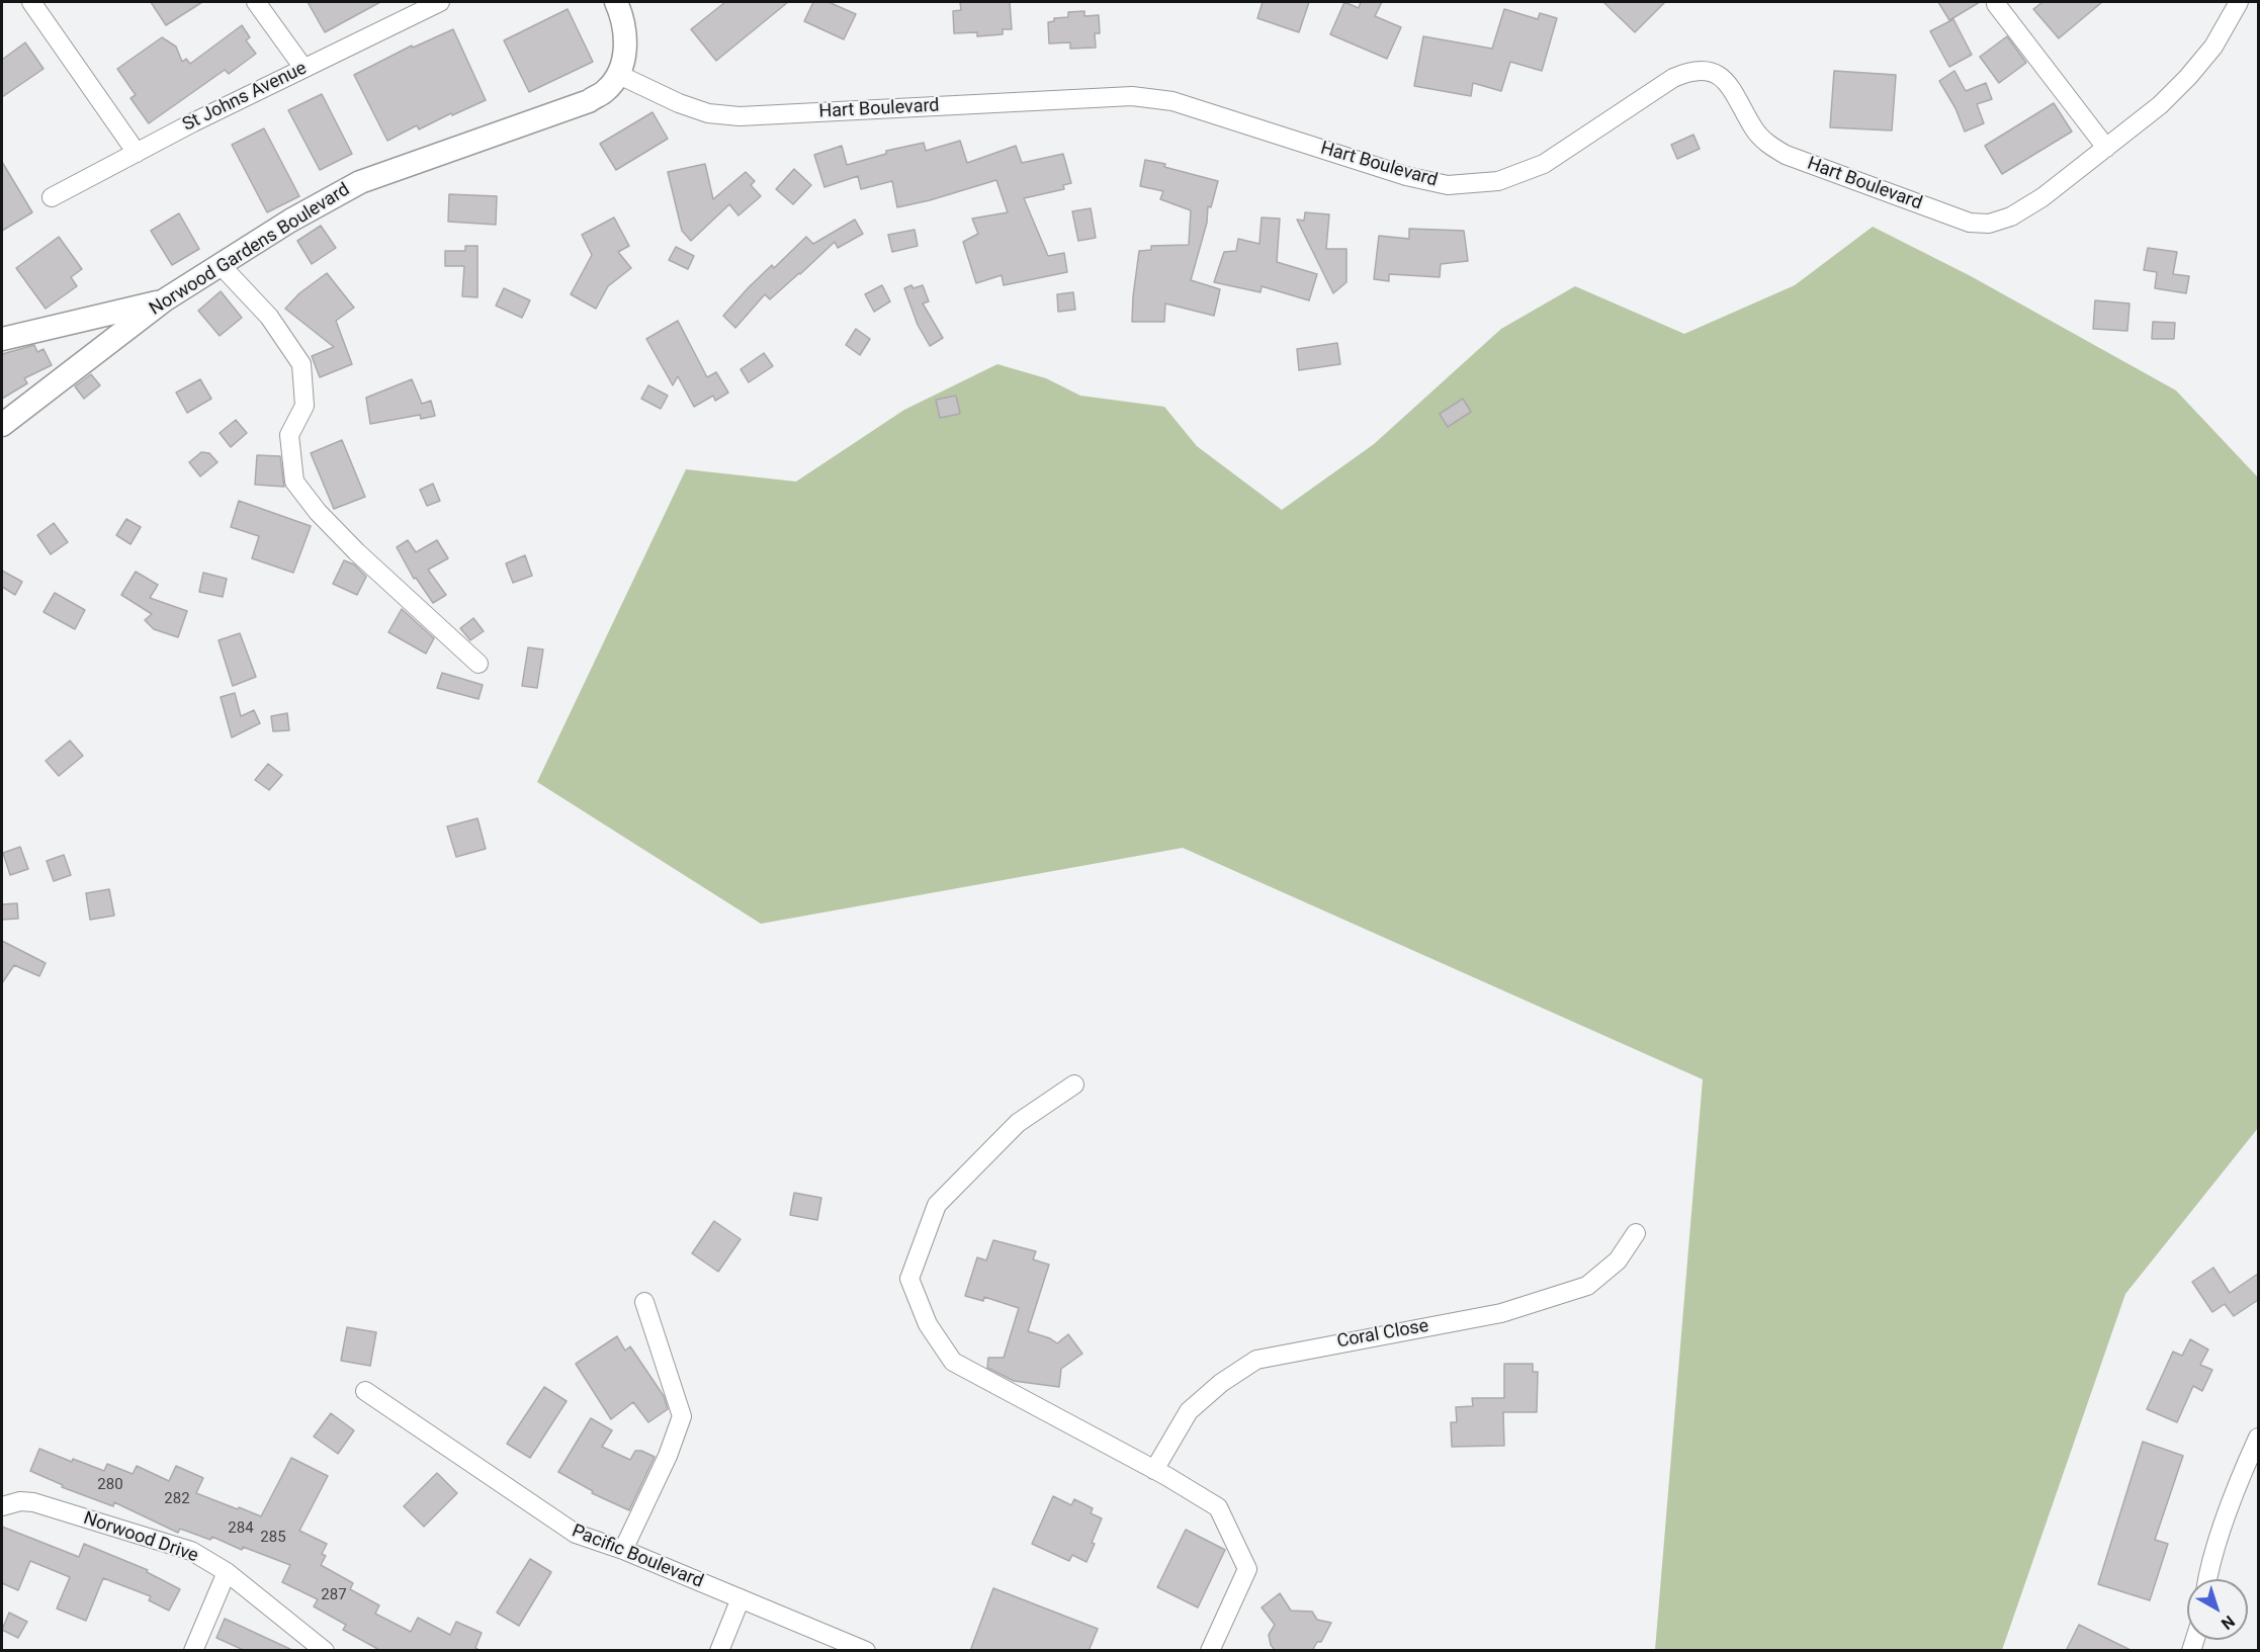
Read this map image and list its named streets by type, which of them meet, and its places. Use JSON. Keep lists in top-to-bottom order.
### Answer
{
  "streets": {
    "street": [
      "St Johns Avenue",
      "Hart Boulevard",
      "Norwood Gardens Boulevard",
      "Coral Close",
      "Norwood Drive",
      "Pacific Boulevard"
    ]
  },
  "crossings": [
    ["Hart Boulevard", "Norwood Gardens Boulevard"]
  ],
  "house_numbers": [
    "280",
    "282",
    "284",
    "285",
    "287"
  ],
  "north": "bottom right"
}
